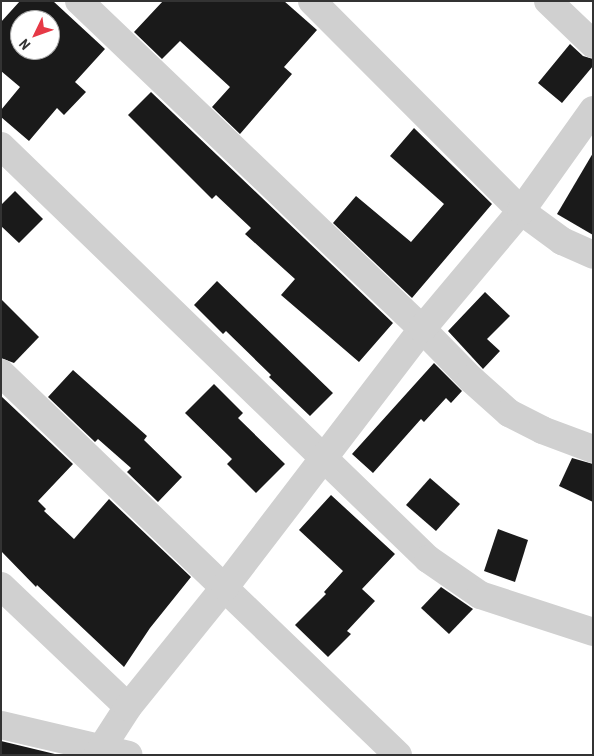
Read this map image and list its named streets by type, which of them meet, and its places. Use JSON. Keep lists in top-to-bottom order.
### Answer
{
  "north": "bottom left"
}
